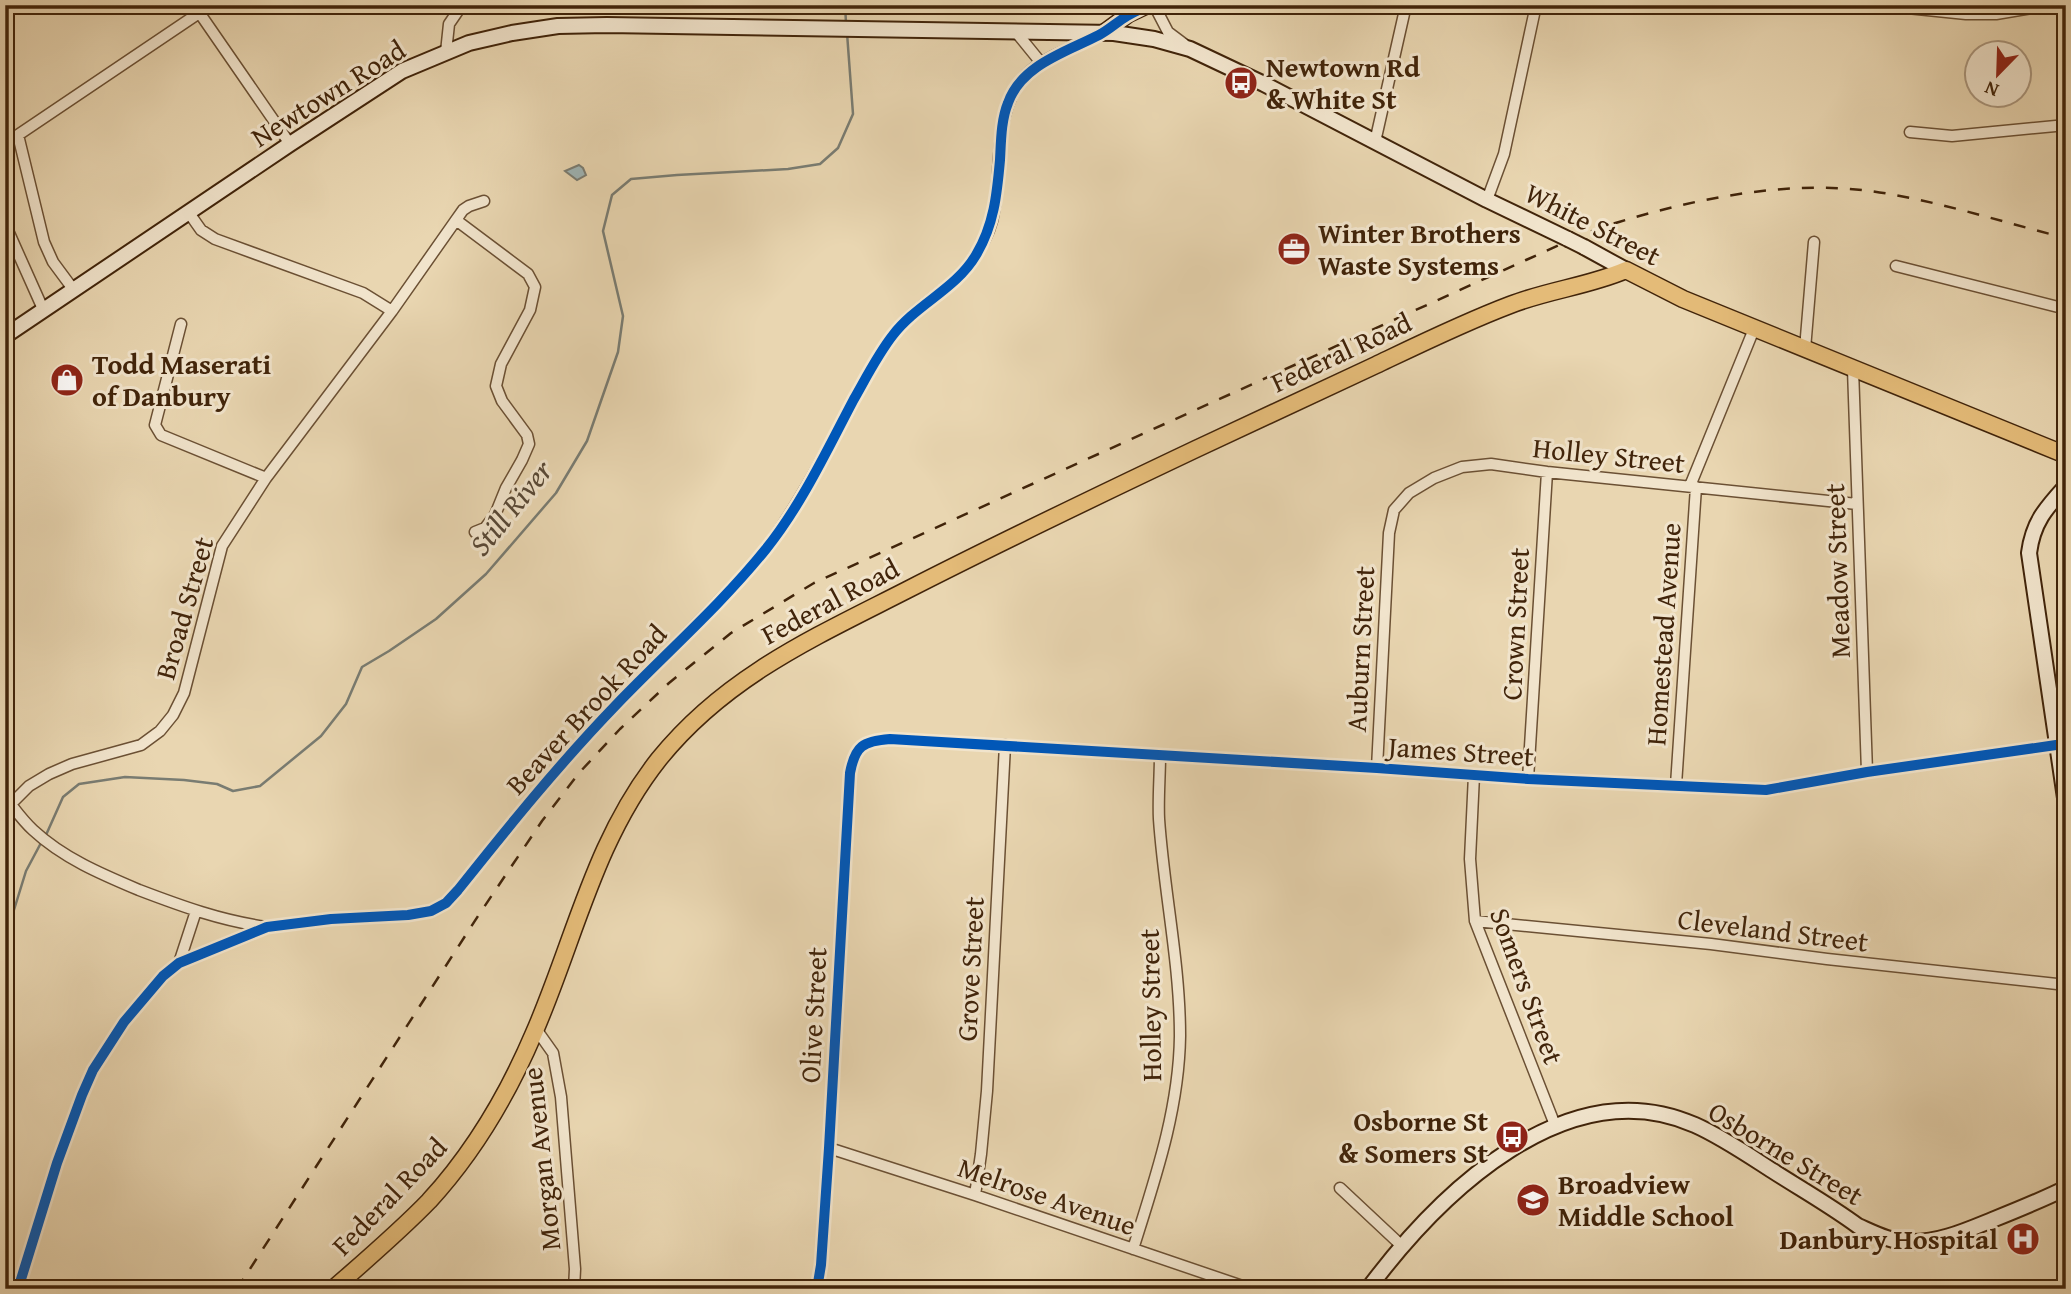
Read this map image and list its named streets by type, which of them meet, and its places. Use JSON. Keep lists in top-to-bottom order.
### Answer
{
  "streets": {
    "main road": [
      "Newtown Road",
      "White Street",
      "Federal Road",
      "Osborne Street"
    ],
    "street": [
      "Holley Street",
      "Meadow Street",
      "Broad Street",
      "Crown Street",
      "Homestead Avenue",
      "Auburn Street",
      "Beaver Brook Road",
      "James Street",
      "Cleveland Street",
      "Grove Street",
      "Somers Street",
      "Olive Street",
      "Morgan Avenue",
      "Melrose Avenue"
    ]
  },
  "crossings": [
    ["Newtown Road", "White Street"],
    ["Newtown Road", "Beaver Brook Road"],
    ["White Street", "Federal Road"],
    ["White Street", "Meadow Street"],
    ["White Street", "Homestead Avenue"],
    ["White Street", "Beaver Brook Road"],
    ["Federal Road", "Morgan Avenue"],
    ["Holley Street", "Meadow Street"],
    ["Holley Street", "Crown Street"],
    ["Holley Street", "Homestead Avenue"],
    ["Holley Street", "Auburn Street"],
    ["Holley Street", "James Street"],
    ["Holley Street", "Melrose Avenue"],
    ["Meadow Street", "James Street"],
    ["Crown Street", "James Street"],
    ["Homestead Avenue", "James Street"],
    ["Auburn Street", "James Street"],
    ["James Street", "Grove Street"],
    ["James Street", "Somers Street"],
    ["James Street", "Olive Street"],
    ["Cleveland Street", "Somers Street"],
    ["Grove Street", "Melrose Avenue"],
    ["Somers Street", "Osborne Street"],
    ["Olive Street", "Melrose Avenue"]
  ],
  "water": ["Still River"],
  "places": {
    "bus stop": ["Newtown Rd & White St", "Osborne St & Somers St"],
    "office": ["Winter Brothers Waste Systems"],
    "shop": ["Todd Maserati of Danbury"],
    "school or university": ["Broadview Middle School"],
    "hospital": ["Danbury Hospital"]
  },
  "north": "bottom left"
}
